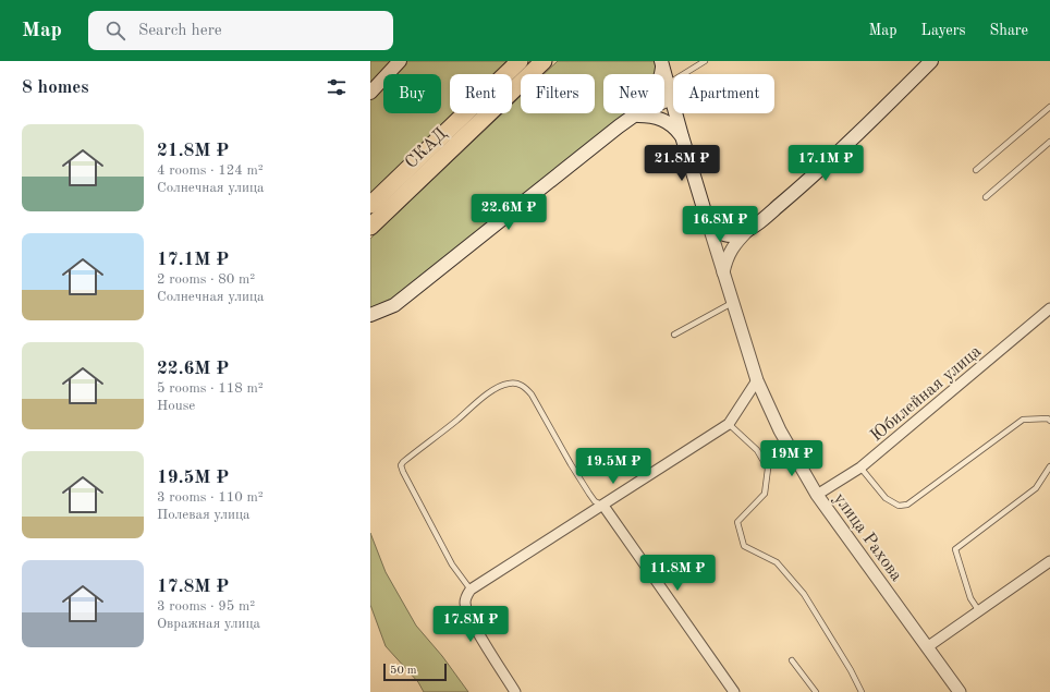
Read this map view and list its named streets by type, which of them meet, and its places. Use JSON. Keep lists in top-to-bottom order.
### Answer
{
  "streets": {
    "highway": ["СКАД"],
    "street": ["Юбилейная улица", "улица Рахова"]
  },
  "crossings": [
    ["Юбилейная улица", "улица Рахова"]
  ],
  "scale_bar": "50 m",
  "page": {
    "header": "Map",
    "search": "Search here",
    "nav": ["Map", "Layers", "Share"],
    "heading": "8 homes",
    "chip": [
      "Buy",
      "Rent",
      "Filters",
      "New",
      "Apartment"
    ],
    "list": [
      {
        "name": "21.8M ₽",
        "note": "4 rooms · 124 m² · Солнечная улица"
      },
      {
        "name": "17.1M ₽",
        "note": "2 rooms · 80 m² · Солнечная улица"
      },
      {
        "name": "22.6M ₽",
        "note": "5 rooms · 118 m² · House"
      },
      {
        "name": "19.5M ₽",
        "note": "3 rooms · 110 m² · Полевая улица"
      },
      {
        "name": "17.8M ₽",
        "note": "3 rooms · 95 m² · Овражная улица"
      }
    ],
    "price": [
      "21.8M ₽",
      "17.1M ₽",
      "22.6M ₽",
      "16.8M ₽",
      "19M ₽",
      "19.5M ₽",
      "11.8M ₽",
      "17.8M ₽"
    ],
    "scale": "50 m"
  }
}
